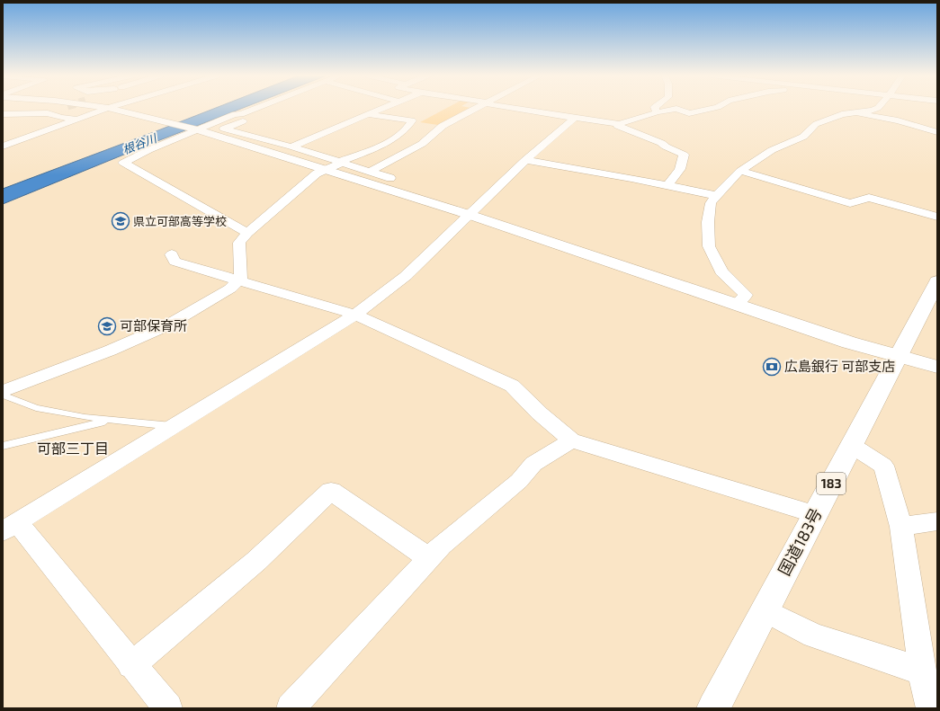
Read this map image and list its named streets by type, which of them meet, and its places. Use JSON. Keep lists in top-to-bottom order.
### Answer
{
  "streets": {
    "main road": ["183", "国道183号"]
  },
  "districts": ["可部三丁目"],
  "water": ["根谷川"],
  "places": {
    "school or university": ["県立可部高等学校", "可部保育所"],
    "bank": ["広島銀行 可部支店"]
  }
}
